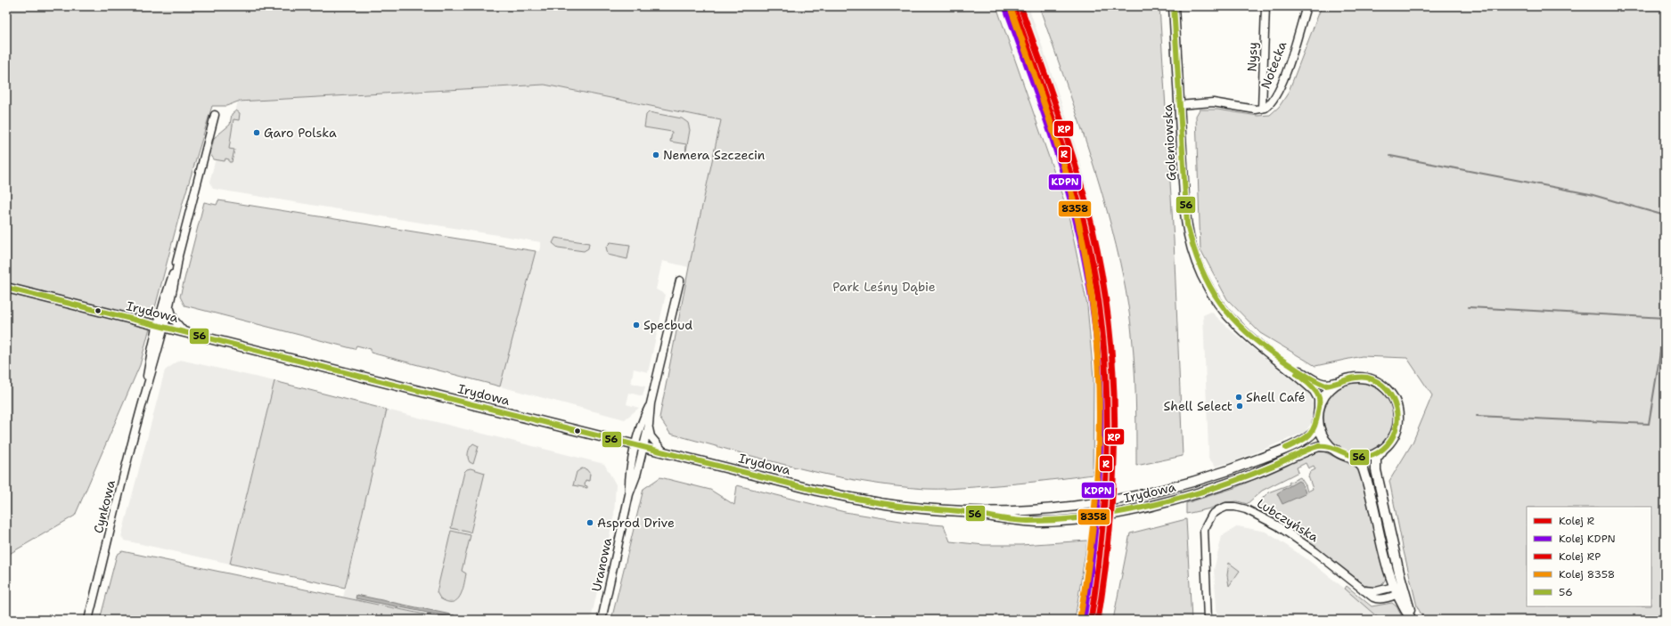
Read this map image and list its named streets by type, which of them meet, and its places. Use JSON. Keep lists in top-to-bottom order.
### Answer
{
  "streets": {
    "street": [
      "Nysy",
      "Notecka",
      "Goleniowska",
      "Irydowa",
      "Cynkowa",
      "Lubczyńska",
      "Uranowa"
    ]
  },
  "crossings": [
    ["Nysy", "Notecka"],
    ["Goleniowska", "Irydowa"],
    ["Irydowa", "Cynkowa"],
    ["Irydowa", "Uranowa"]
  ],
  "parks": ["Park Leśny Dąbie"],
  "places": [
    "Garo Polska",
    "Nemera Szczecin",
    "Specbud",
    "Shell Café",
    "Shell Select",
    "Asprod Drive"
  ],
  "lines": [
    "rail line R",
    "rail line RP",
    "transit line 56",
    "rail line KDPN",
    "rail line 8358"
  ],
  "legend": [
    "Kolej R",
    "Kolej KDPN",
    "Kolej RP",
    "Kolej 8358",
    "56"
  ]
}
